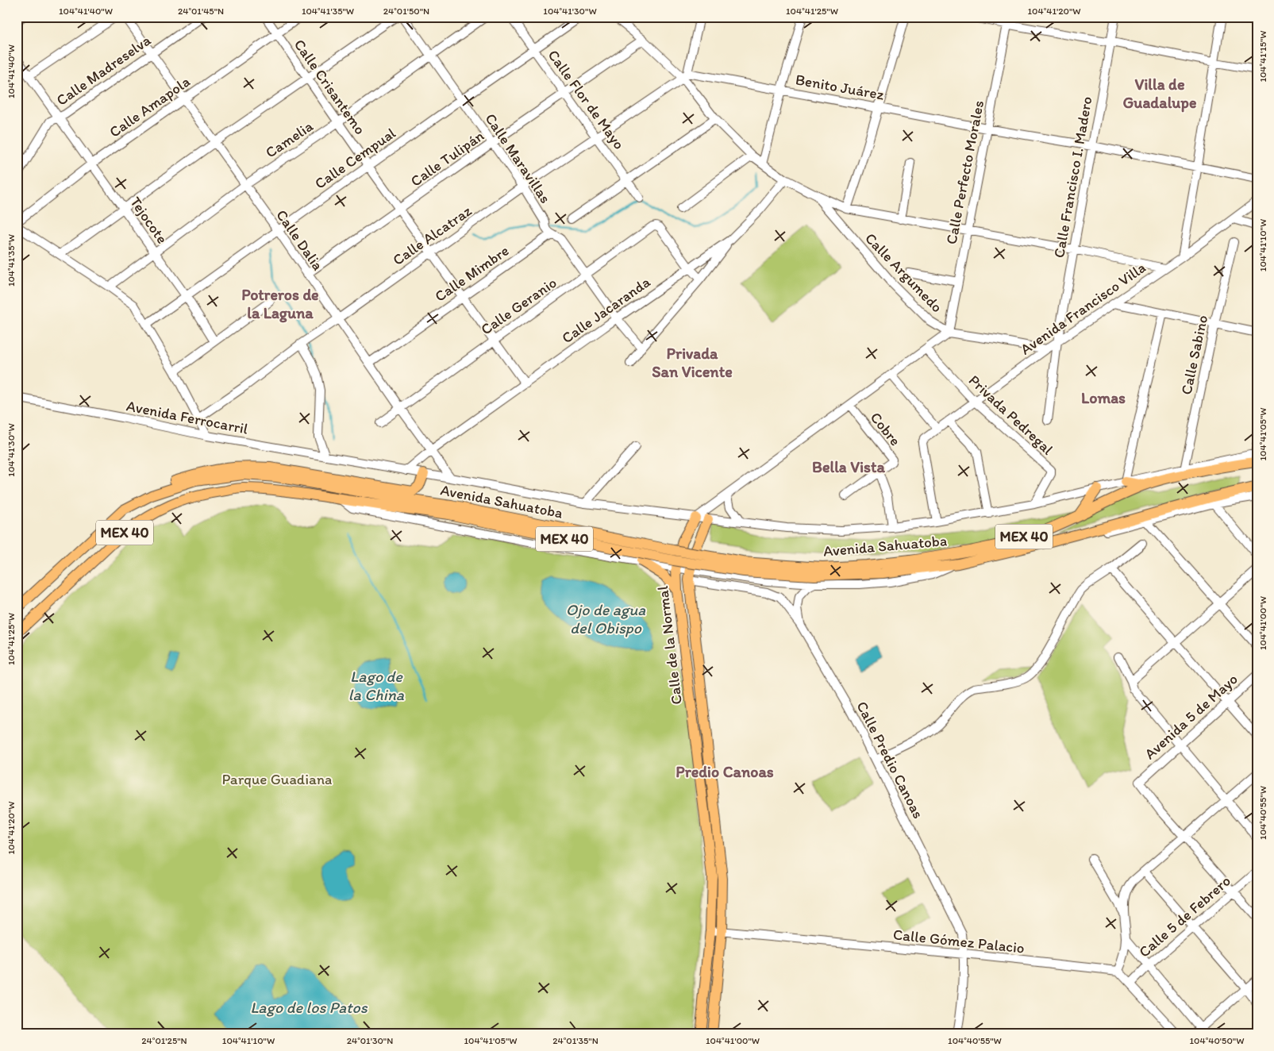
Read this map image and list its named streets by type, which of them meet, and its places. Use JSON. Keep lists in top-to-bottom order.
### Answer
{
  "streets": {
    "main road": ["Avenida Sahuatoba", "MEX 40", "Calle de la Normal"],
    "street": [
      "Calle Madreselva",
      "Calle Crisantemo",
      "Benito Juárez",
      "Calle Flor de Mayo",
      "Calle Amapola",
      "Camelia",
      "Calle Cempual",
      "Calle Tulipán",
      "Calle Maravillas",
      "Calle Perfecto Morales",
      "Calle Francisco I. Madero",
      "Tejocote",
      "Calle Alcatraz",
      "Calle Dalia",
      "Calle Argumedo",
      "Calle Mimbre",
      "Calle Geranio",
      "Avenida Francisco Villa",
      "Calle Jacaranda",
      "Calle Sabino",
      "Privada Pedregal",
      "Avenida Ferrocarril",
      "Cobre",
      "Avenida 5 de Mayo",
      "Calle Predio Canoas",
      "Calle 5 de Febrero",
      "Calle Gómez Palacio"
    ]
  },
  "crossings": [
    ["Calle Madreselva", "Tejocote"],
    ["Calle Madreselva", "Calle Dalia"],
    ["Calle Crisantemo", "Calle Amapola"],
    ["Calle Crisantemo", "Camelia"],
    ["Calle Crisantemo", "Calle Cempual"],
    ["Calle Crisantemo", "Calle Tulipán"],
    ["Calle Crisantemo", "Calle Alcatraz"],
    ["Calle Crisantemo", "Calle Mimbre"],
    ["Calle Crisantemo", "Calle Geranio"],
    ["Calle Crisantemo", "Calle Jacaranda"],
    ["Benito Juárez", "Calle Perfecto Morales"],
    ["Benito Juárez", "Calle Francisco I. Madero"],
    ["Benito Juárez", "Calle Alcatraz"],
    ["Calle Flor de Mayo", "Calle Cempual"],
    ["Calle Flor de Mayo", "Calle Tulipán"],
    ["Calle Flor de Mayo", "Calle Alcatraz"],
    ["Calle Amapola", "Tejocote"],
    ["Calle Amapola", "Calle Dalia"],
    ["Camelia", "Calle Maravillas"],
    ["Camelia", "Tejocote"],
    ["Camelia", "Calle Dalia"],
    ["Calle Cempual", "Calle Maravillas"],
    ["Calle Cempual", "Tejocote"],
    ["Calle Cempual", "Calle Dalia"],
    ["Calle Tulipán", "Calle Maravillas"],
    ["Calle Tulipán", "Calle Dalia"],
    ["Calle Maravillas", "Calle Alcatraz"],
    ["Calle Maravillas", "Calle Mimbre"],
    ["Calle Maravillas", "Calle Geranio"],
    ["Calle Maravillas", "Calle Jacaranda"],
    ["Calle Perfecto Morales", "Calle Argumedo"],
    ["Calle Francisco I. Madero", "Avenida Francisco Villa"],
    ["Calle Alcatraz", "Calle Dalia"],
    ["Calle Dalia", "Calle Mimbre"],
    ["Calle Dalia", "Calle Geranio"],
    ["Calle Dalia", "Calle Jacaranda"],
    ["Calle Dalia", "Avenida Sahuatoba"],
    ["Calle Geranio", "Calle Jacaranda"],
    ["Avenida Francisco Villa", "Privada Pedregal"],
    ["Avenida Francisco Villa", "Avenida Sahuatoba"],
    ["Calle Jacaranda", "Avenida Sahuatoba"],
    ["Calle Sabino", "Avenida Sahuatoba"],
    ["Calle Sabino", "MEX 40"],
    ["Privada Pedregal", "Avenida Sahuatoba"],
    ["Avenida Ferrocarril", "Avenida Sahuatoba"],
    ["Avenida Sahuatoba", "MEX 40"],
    ["Avenida Sahuatoba", "Calle de la Normal"],
    ["Calle de la Normal", "Calle Predio Canoas"],
    ["Calle de la Normal", "Calle Gómez Palacio"],
    ["Calle Predio Canoas", "Calle Gómez Palacio"]
  ],
  "districts": [
    "Villa de Guadalupe",
    "Potreros de la Laguna",
    "Privada San Vicente",
    "Lomas",
    "Bella Vista",
    "Predio Canoas"
  ],
  "water": ["Ojo de agua del Obispo", "Lago de la China", "Lago de los Patos"],
  "parks": ["Parque Guadiana"],
  "coordinates": [
    "104°41'40\"W",
    "24°01'45\"N",
    "104°41'35\"W",
    "24°01'50\"N",
    "104°41'30\"W",
    "104°41'25\"W",
    "104°41'20\"W",
    "104°41'15\"W",
    "104°41'10\"W",
    "104°41'05\"W",
    "104°41'00\"W",
    "104°40'55\"W",
    "24°01'25\"N",
    "24°01'30\"N",
    "24°01'35\"N",
    "104°40'50\"W"
  ]
}
